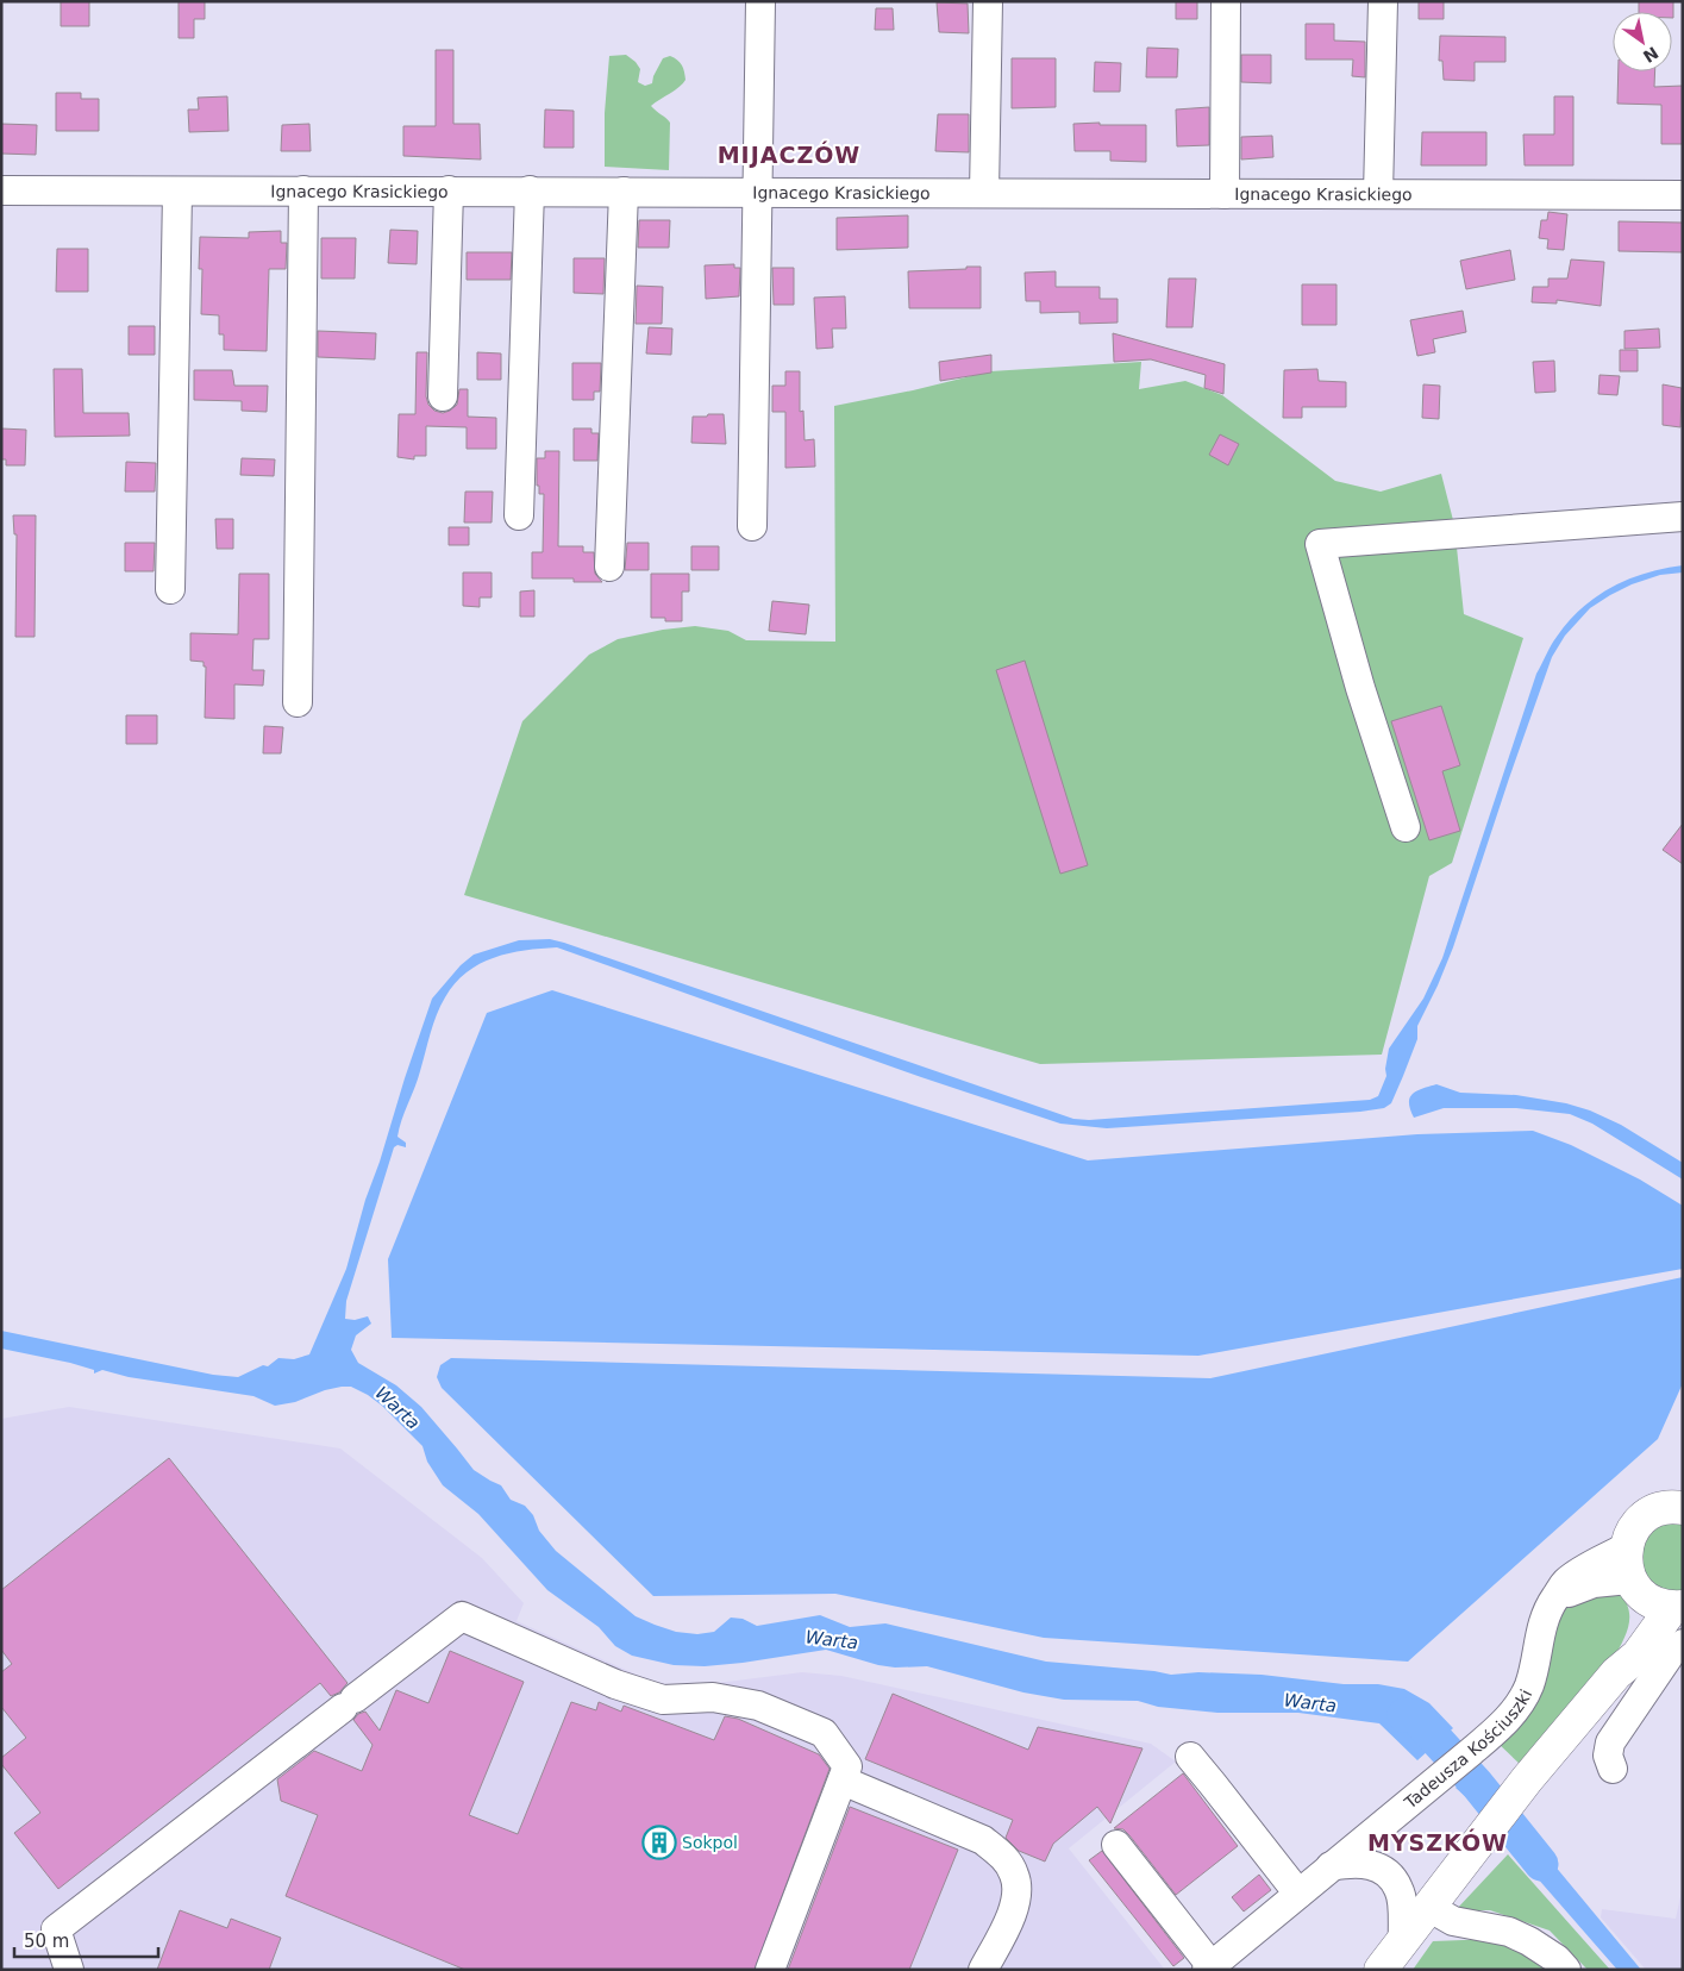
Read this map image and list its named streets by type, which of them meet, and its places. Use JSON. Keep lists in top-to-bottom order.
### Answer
{
  "streets": {
    "street": ["Ignacego Krasickiego", "Tadeusza Kościuszki"]
  },
  "districts": ["MIJACZÓW", "MYSZKÓW"],
  "water": ["Warta"],
  "places": {
    "building": ["Sokpol"]
  },
  "scale_bar": "50 m",
  "north": "bottom right"
}
